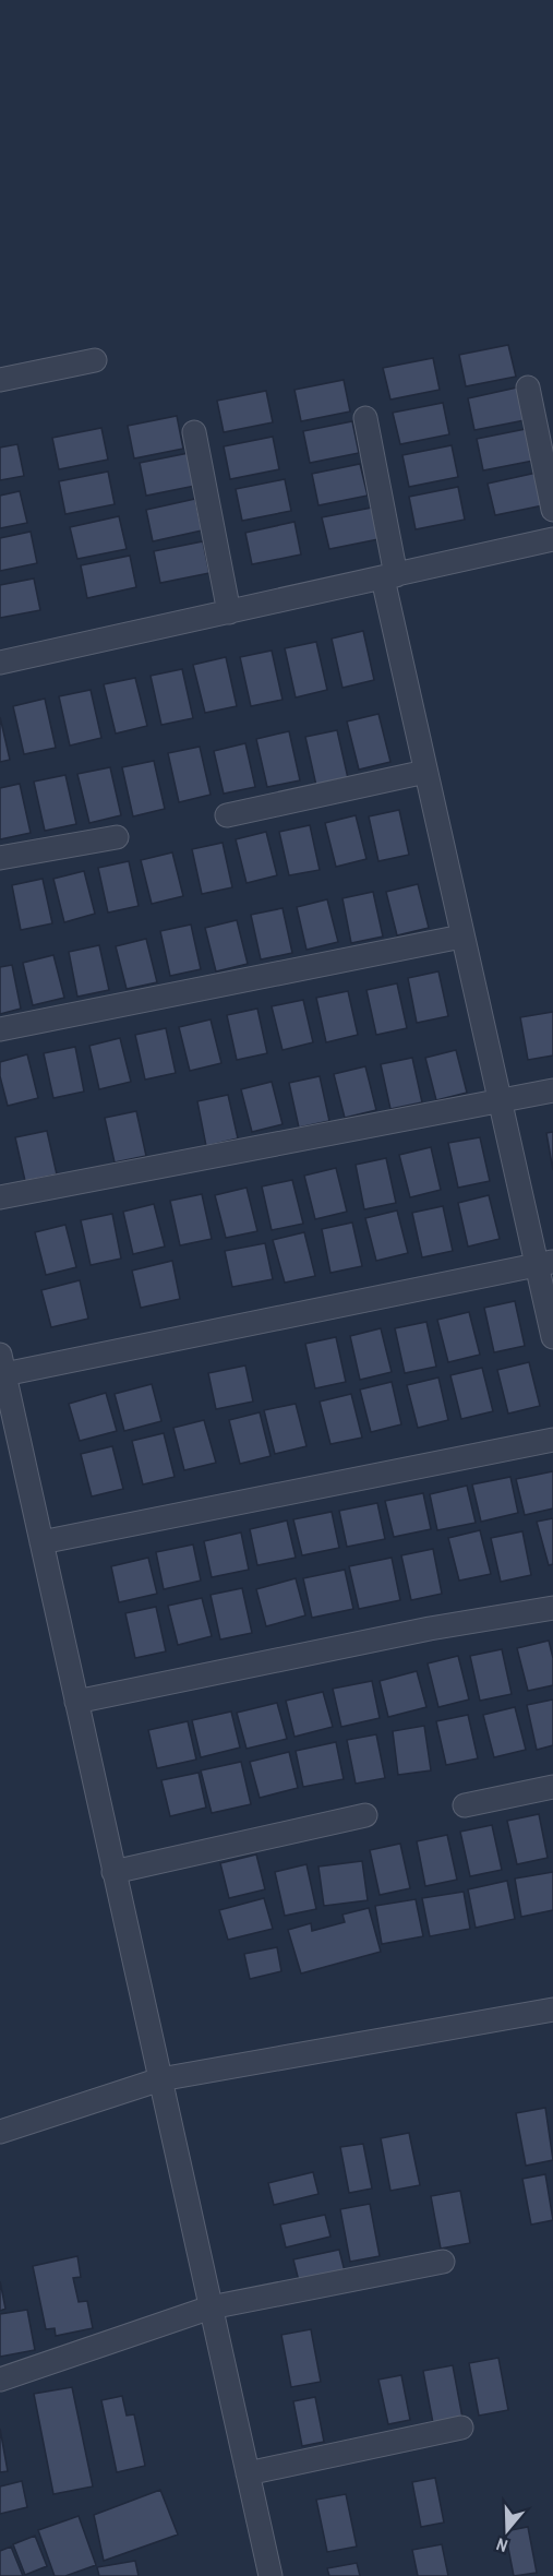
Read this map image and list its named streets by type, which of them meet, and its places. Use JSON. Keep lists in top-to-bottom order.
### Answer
{
  "north": "bottom"
}
